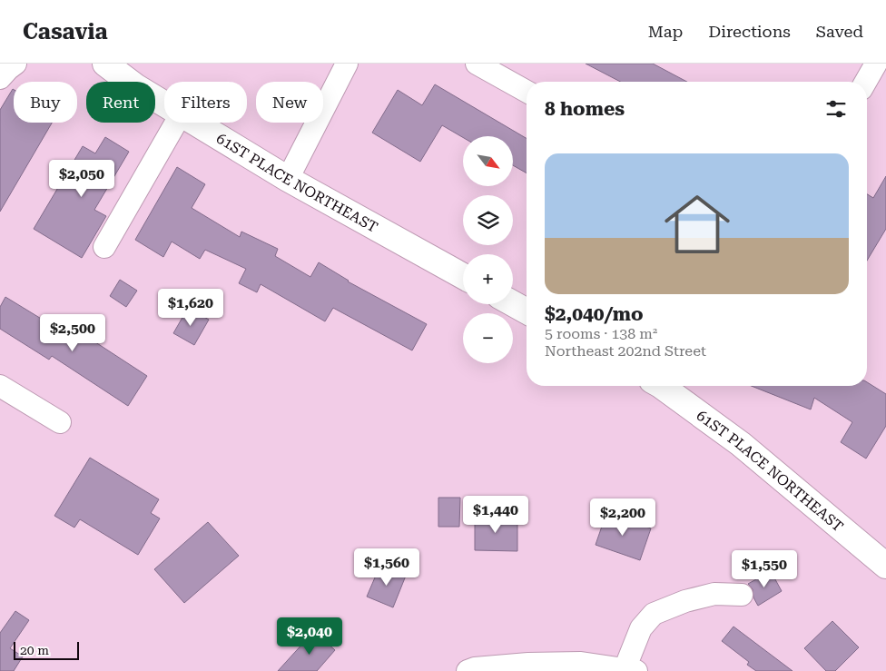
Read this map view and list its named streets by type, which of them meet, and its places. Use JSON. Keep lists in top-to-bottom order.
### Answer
{
  "streets": {
    "main road": ["61ST PLACE NORTHEAST"]
  },
  "scale_bar": "20 m",
  "north": "bottom right",
  "page": {
    "header": "Casavia",
    "nav": ["Map", "Directions", "Saved"],
    "chip": [
      "Buy",
      "Rent",
      "Filters",
      "New"
    ],
    "heading": "8 homes",
    "map_buttons": ["+", "−"],
    "list": [
      {
        "name": "$2,040/mo",
        "note": "5 rooms · 138 m² · Northeast 202nd Street"
      }
    ],
    "price": [
      "$2,050",
      "$1,620",
      "$2,500",
      "$1,440",
      "$2,200",
      "$1,560",
      "$1,550",
      "$2,040"
    ],
    "scale": "20 m"
  }
}
